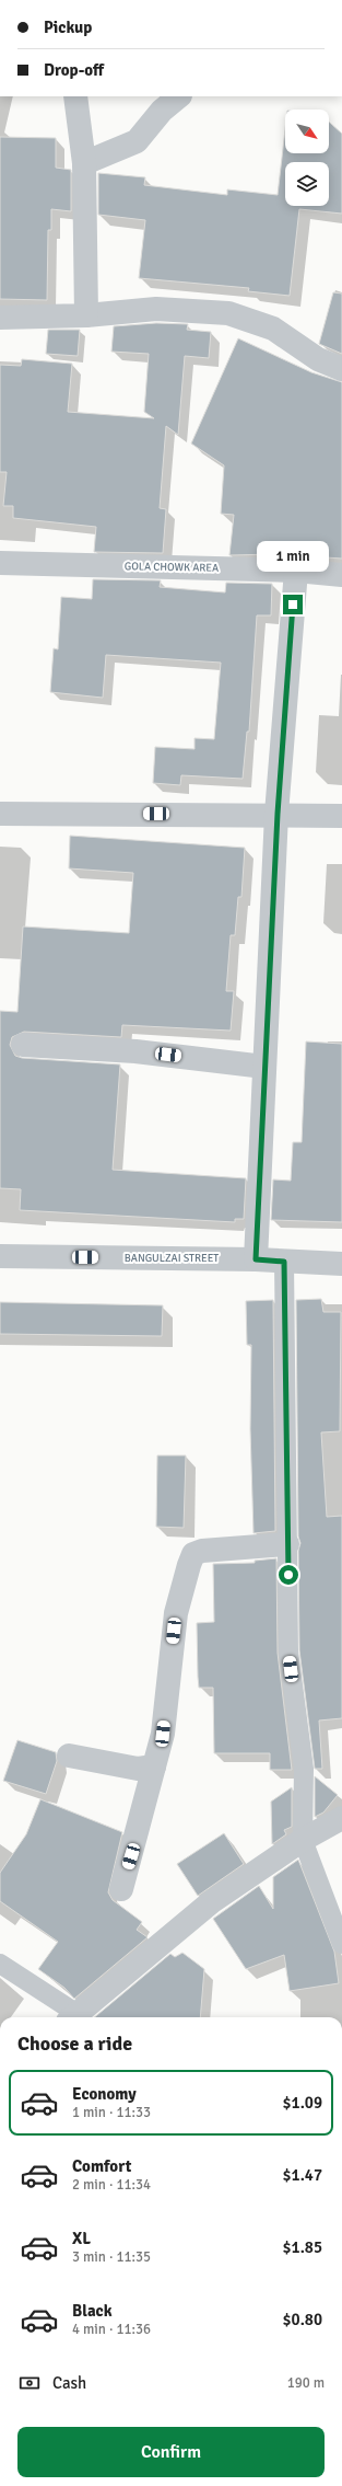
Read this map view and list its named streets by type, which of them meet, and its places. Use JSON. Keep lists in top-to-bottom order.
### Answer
{
  "streets": {
    "street": ["GOLA CHOWK AREA", "BANGULZAI STREET"]
  },
  "north": "bottom right",
  "page": {
    "banner": ["Pickup", "Drop-off"],
    "bubble": "1 min",
    "heading": "Choose a ride",
    "list": [
      {
        "name": "Economy",
        "note": "1 min · 11:33",
        "value": "$1.09"
      },
      {
        "name": "Comfort",
        "note": "2 min · 11:34",
        "value": "$1.47"
      },
      {
        "name": "XL",
        "note": "3 min · 11:35",
        "value": "$1.85"
      },
      {
        "name": "Black",
        "note": "4 min · 11:36",
        "value": "$0.80"
      }
    ],
    "pay": ["Cash", "190 m"],
    "buttons": "Confirm"
  }
}
